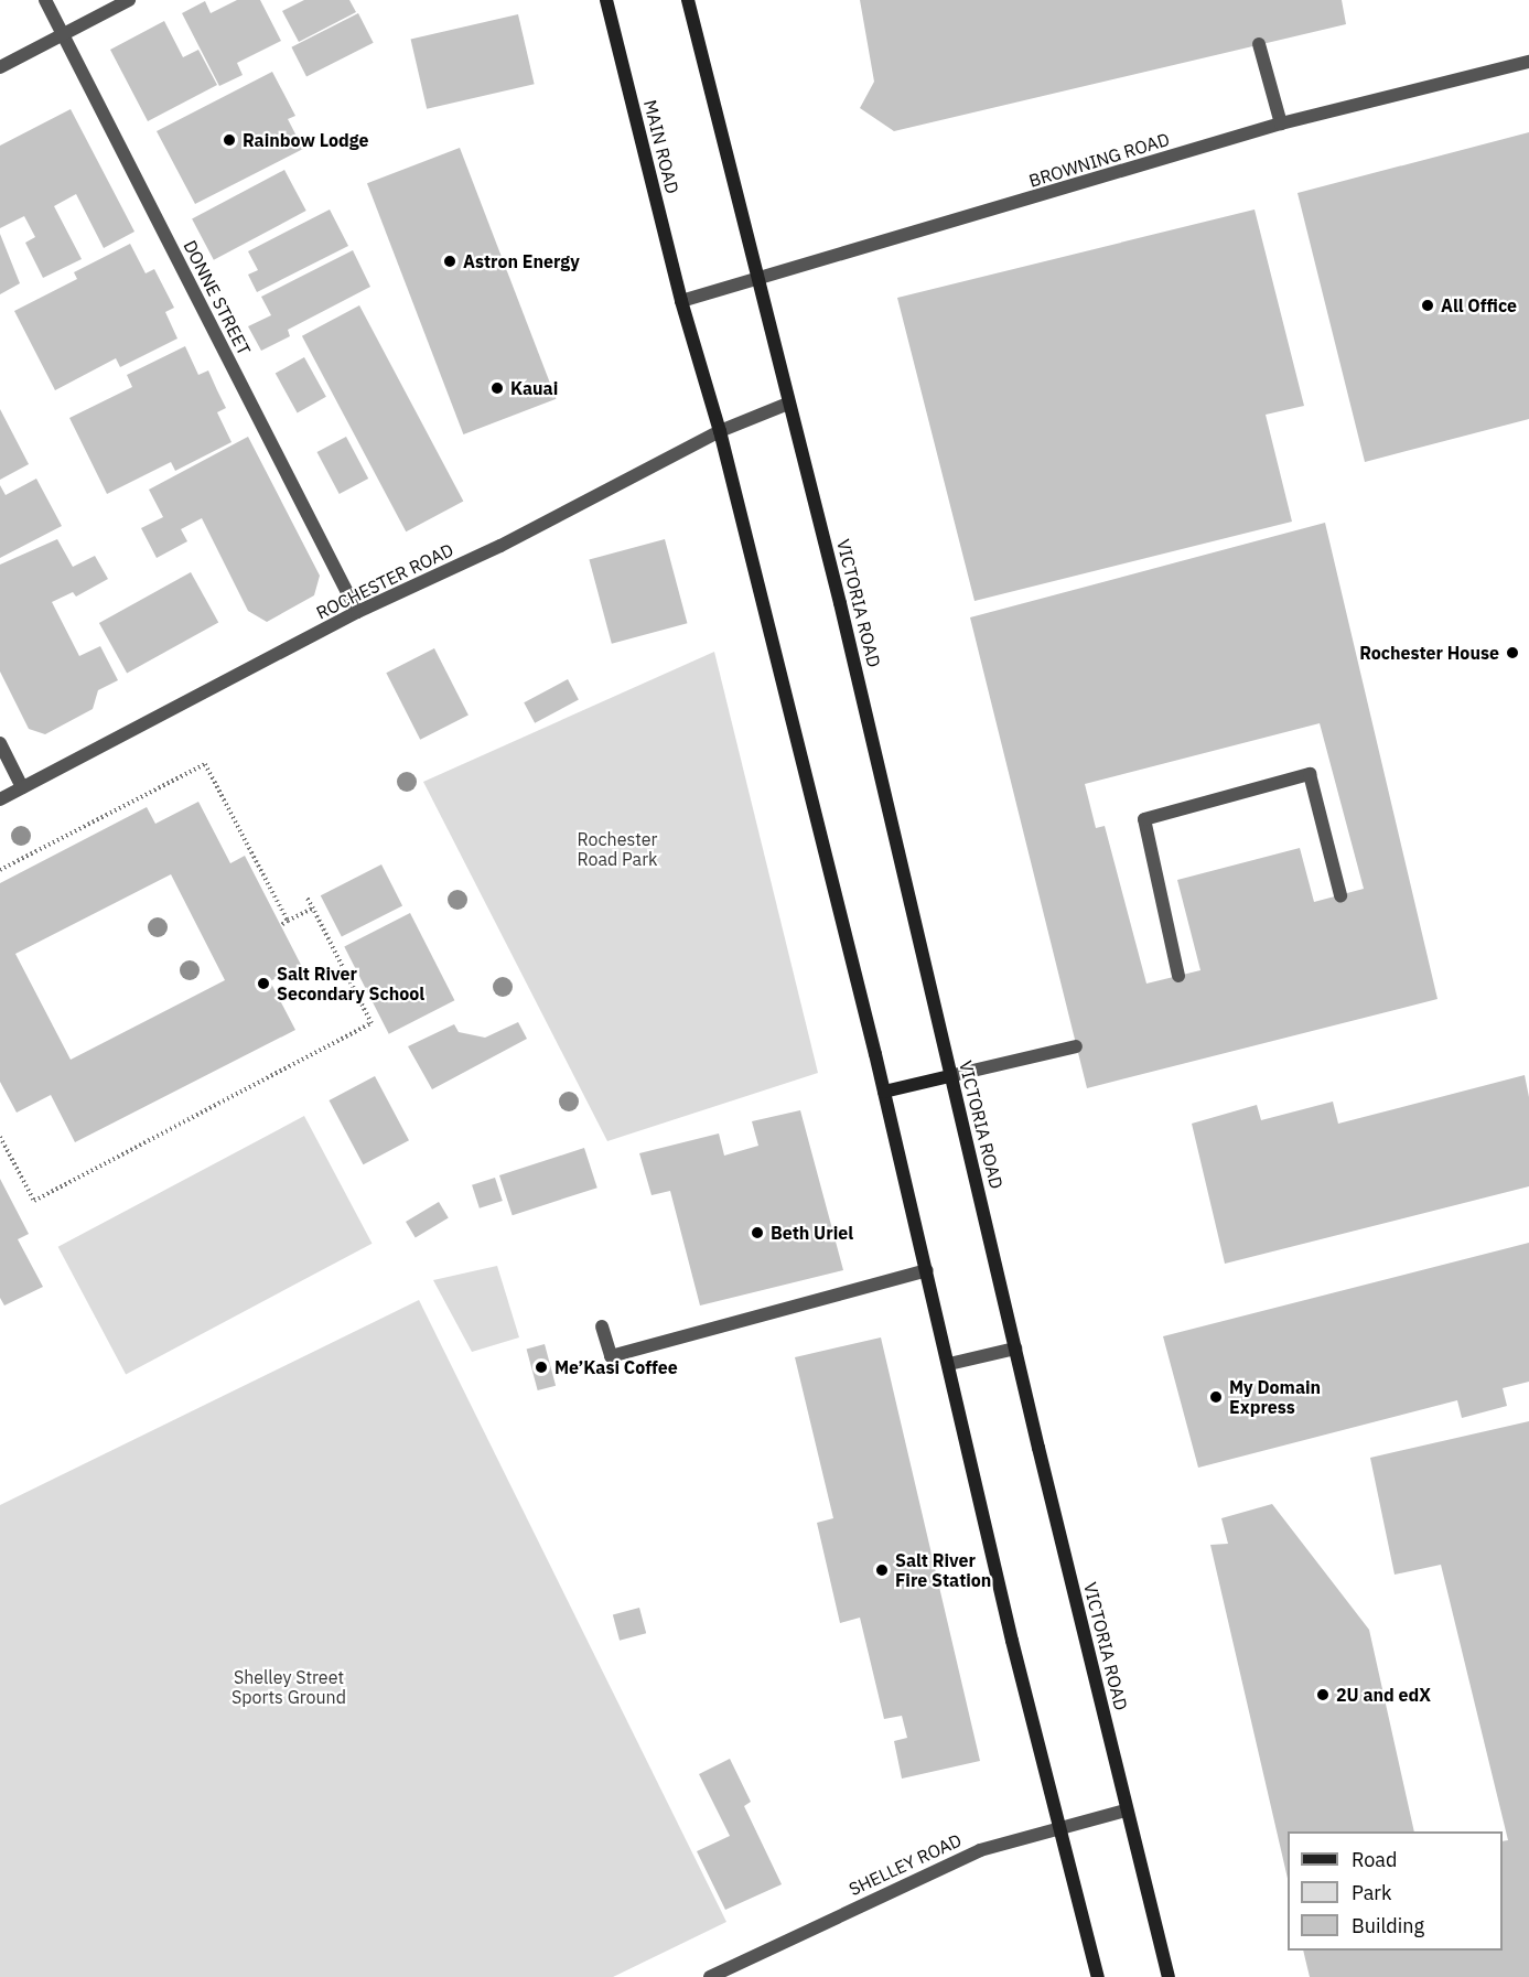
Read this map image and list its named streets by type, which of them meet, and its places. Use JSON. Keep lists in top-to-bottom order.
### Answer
{
  "streets": {
    "main road": ["MAIN ROAD", "VICTORIA ROAD"],
    "street": [
      "BROWNING ROAD",
      "DONNE STREET",
      "ROCHESTER ROAD",
      "SHELLEY ROAD"
    ]
  },
  "crossings": [
    ["MAIN ROAD", "BROWNING ROAD"],
    ["BROWNING ROAD", "VICTORIA ROAD"],
    ["DONNE STREET", "ROCHESTER ROAD"],
    ["ROCHESTER ROAD", "VICTORIA ROAD"],
    ["VICTORIA ROAD", "SHELLEY ROAD"]
  ],
  "parks": ["Rochester Road Park", "Shelley Street Sports Ground"],
  "places": [
    "Rainbow Lodge",
    "Astron Energy",
    "All Office",
    "Kauai",
    "Rochester House",
    "Salt River Secondary School",
    "Beth Uriel",
    "Me’Kasi Coffee",
    "My Domain Express",
    "Salt River Fire Station",
    "2U and edX"
  ],
  "legend": ["Road", "Park", "Building"]
}
